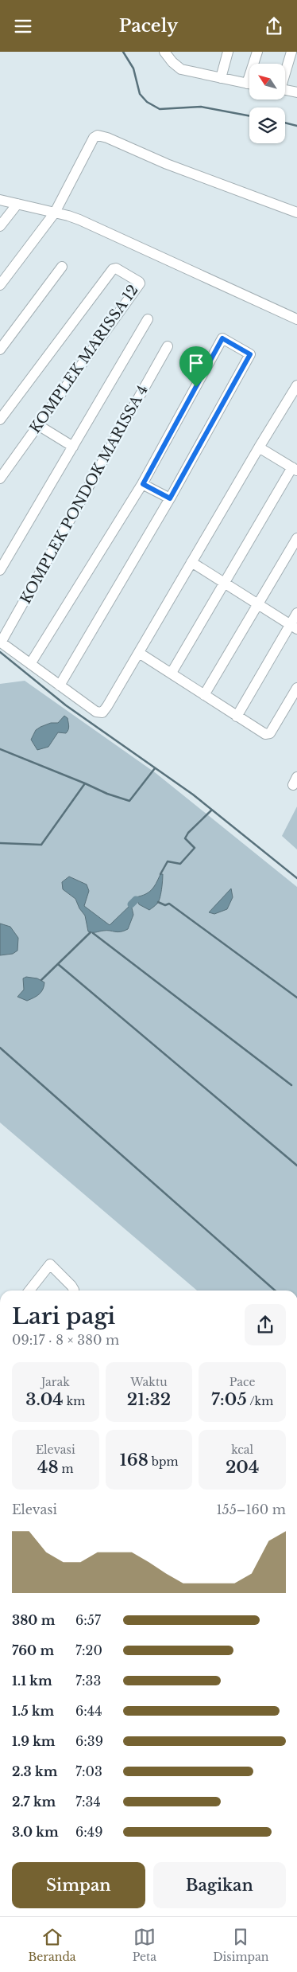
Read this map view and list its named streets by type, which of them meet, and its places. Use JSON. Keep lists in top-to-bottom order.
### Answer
{
  "streets": {
    "street": ["KOMPLEK MARISSA 12", "KOMPLEK PONDOK MARISSA 4"]
  },
  "north": "top left",
  "page": {
    "header": "Pacely",
    "heading": ["Lari pagi", "09:17 · 8 × 380 m"],
    "stats": [
      ["Jarak", "3.04 km"],
      ["Waktu", "21:32"],
      ["Pace", "7:05 /km"],
      ["Elevasi", "48 m"],
      ["168 bpm"],
      ["kcal", "204"]
    ],
    "chart": ["Elevasi", "155–160 m"],
    "list": [
      {
        "name": "380 m",
        "note": "6:57"
      },
      {
        "name": "760 m",
        "note": "7:20"
      },
      {
        "name": "1.1 km",
        "note": "7:33"
      },
      {
        "name": "1.5 km",
        "note": "6:44"
      },
      {
        "name": "1.9 km",
        "note": "6:39"
      },
      {
        "name": "2.3 km",
        "note": "7:03"
      },
      {
        "name": "2.7 km",
        "note": "7:34"
      },
      {
        "name": "3.0 km",
        "note": "6:49"
      }
    ],
    "buttons": ["Simpan", "Bagikan"],
    "tabs": ["Beranda", "Peta", "Disimpan"]
  }
}
